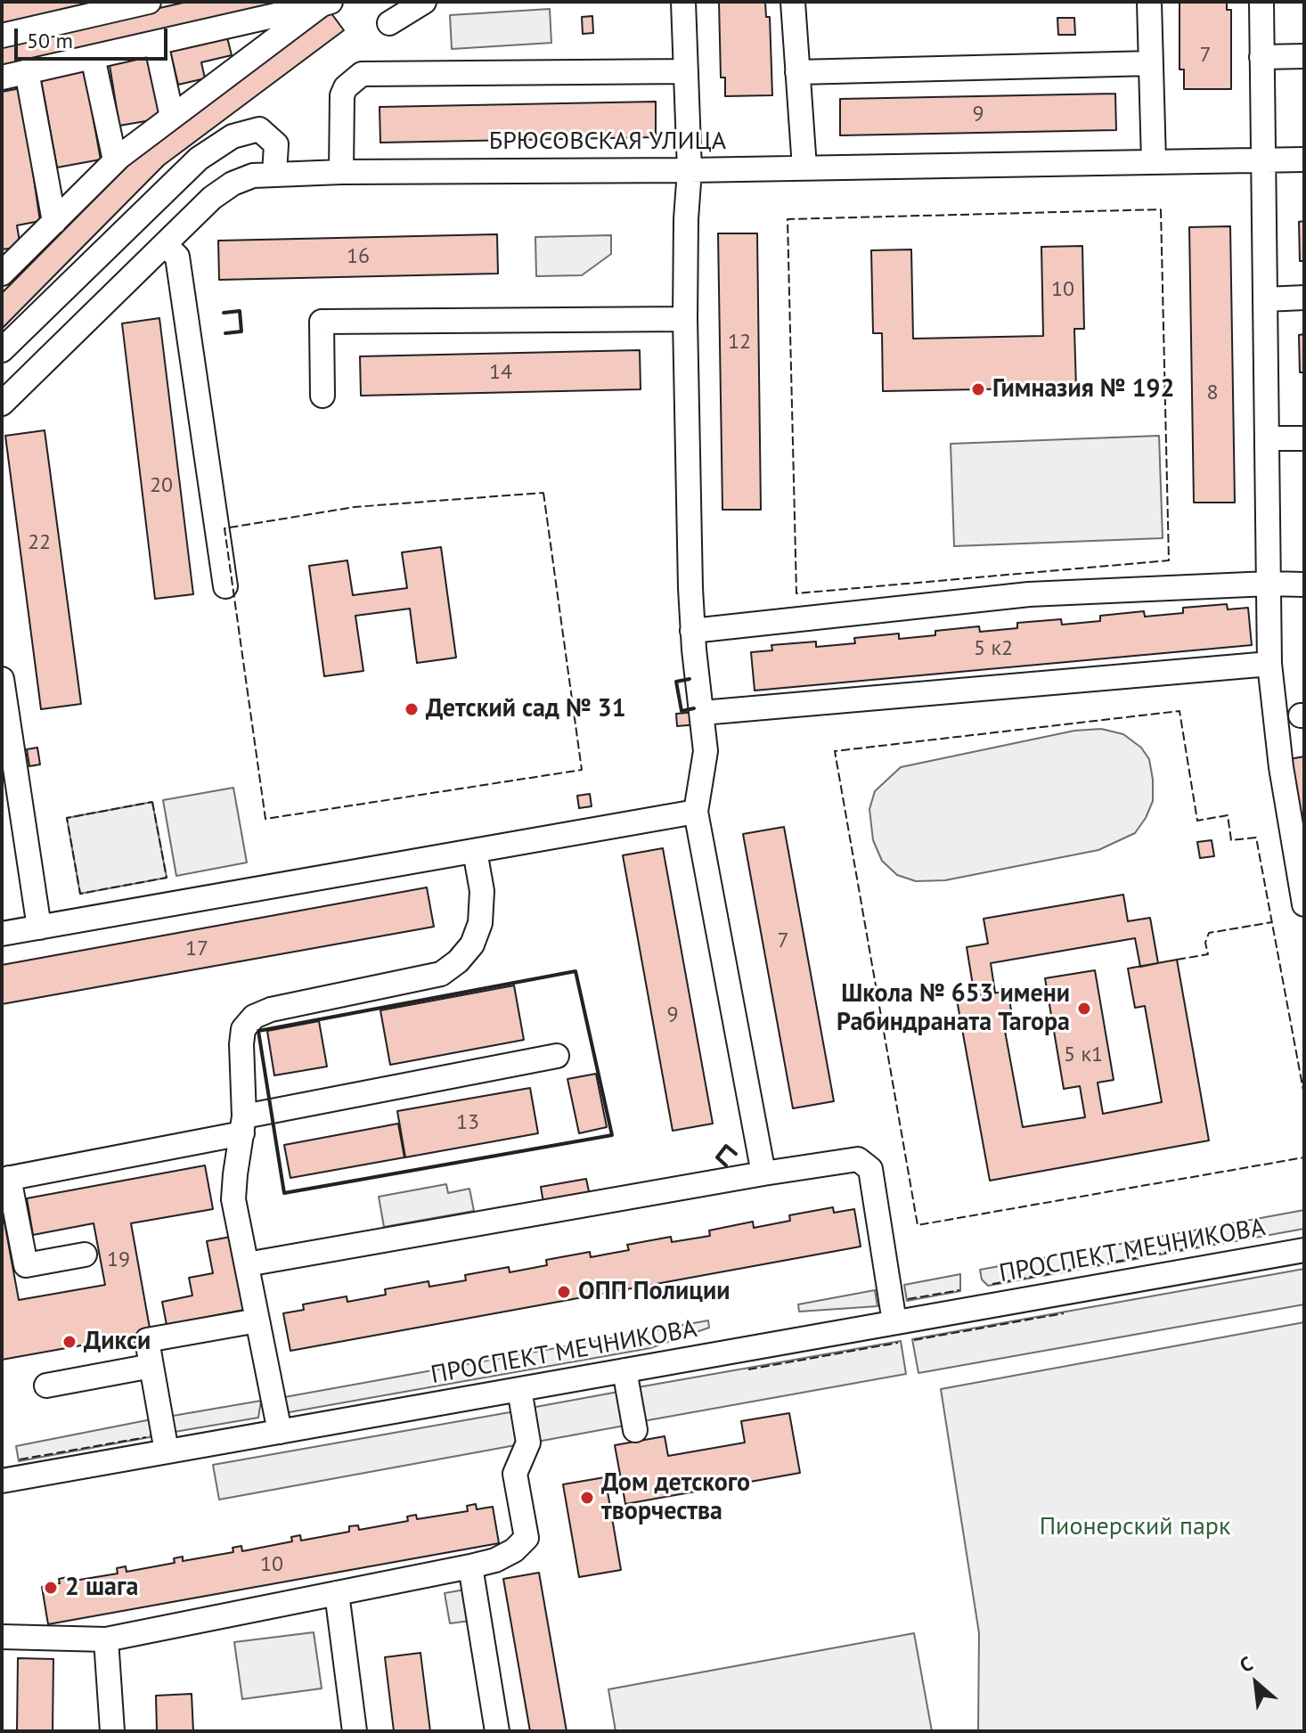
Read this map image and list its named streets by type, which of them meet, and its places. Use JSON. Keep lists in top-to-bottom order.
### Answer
{
  "streets": {
    "street": ["БРЮСОВСКАЯ УЛИЦА", "ПРОСПЕКТ МЕЧНИКОВА"]
  },
  "parks": ["Пионерский парк"],
  "places": [
    "Гимназия № 192",
    "Детский сад № 31",
    "Школа № 653 имени Рабиндраната Тагора",
    "ОПП Полиции",
    "Дикси",
    "Дом детского творчества",
    "2 шага"
  ],
  "house_numbers": [
    "7",
    "9",
    "16",
    "10",
    "12",
    "14",
    "8",
    "20",
    "22",
    "5 к2",
    "7",
    "17",
    "9",
    "5 к1",
    "13",
    "19",
    "10"
  ],
  "scale_bar": "50 m",
  "north": "top left"
}
